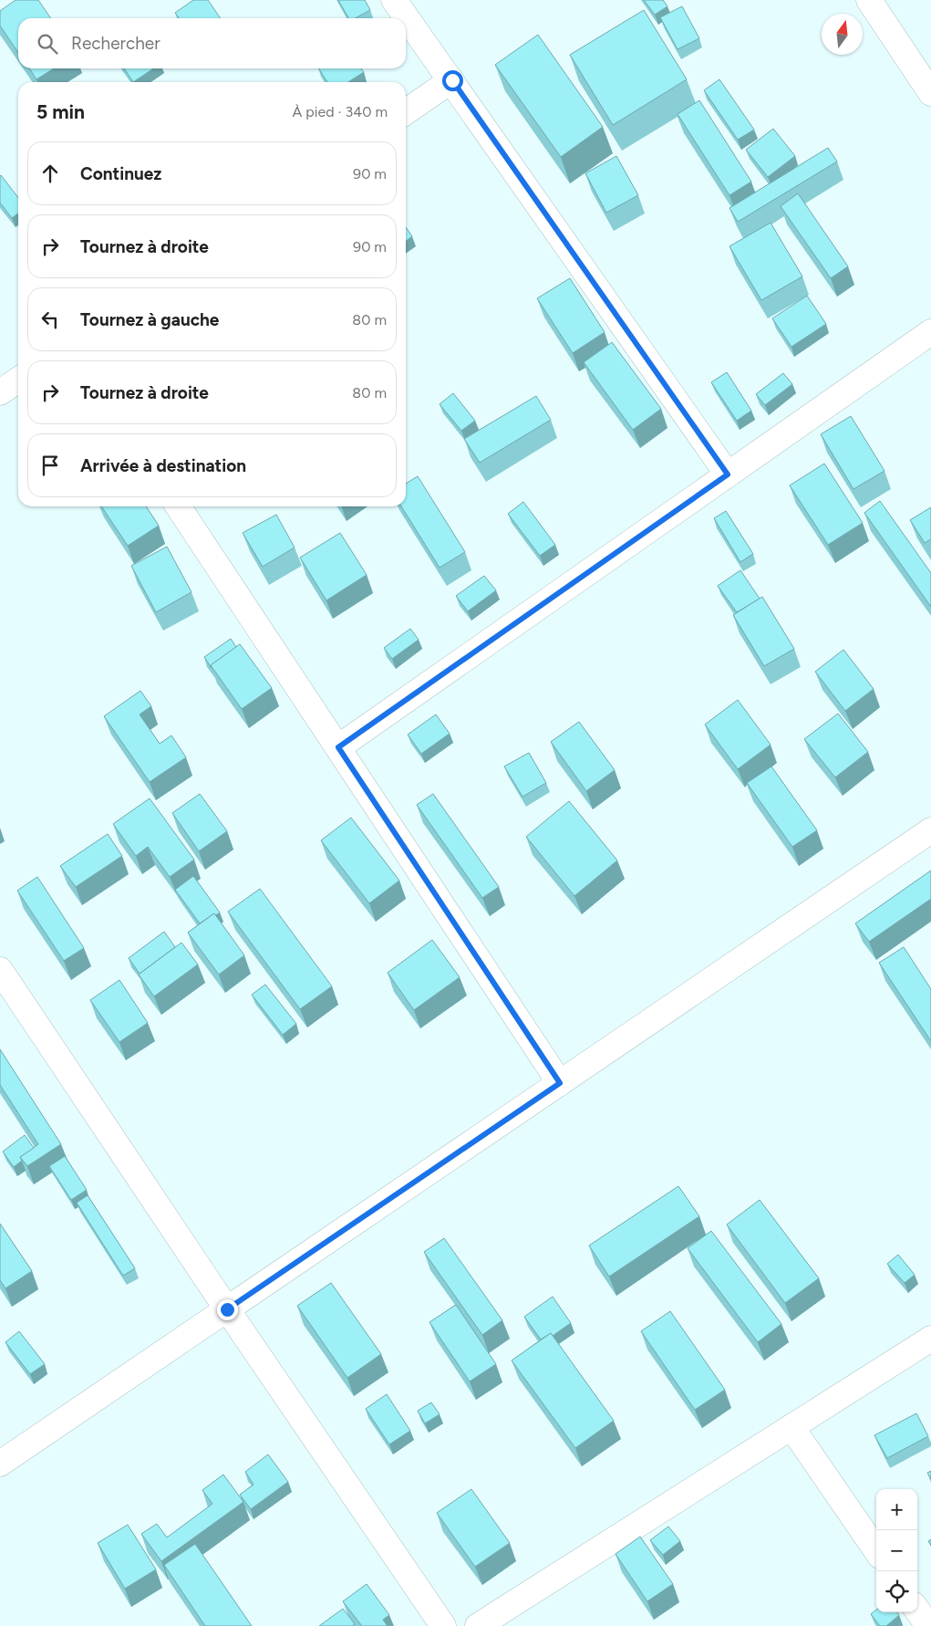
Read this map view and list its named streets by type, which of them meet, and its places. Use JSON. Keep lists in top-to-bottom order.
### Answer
{
  "north": "top",
  "page": {
    "search": "Rechercher",
    "heading": ["5 min", "À pied · 340 m"],
    "list": [
      ["Continuez", "90 m"],
      ["Tournez à droite", "90 m"],
      ["Tournez à gauche", "80 m"],
      ["Tournez à droite", "80 m"],
      "Arrivée à destination"
    ],
    "map_buttons": ["+", "−"]
  }
}
